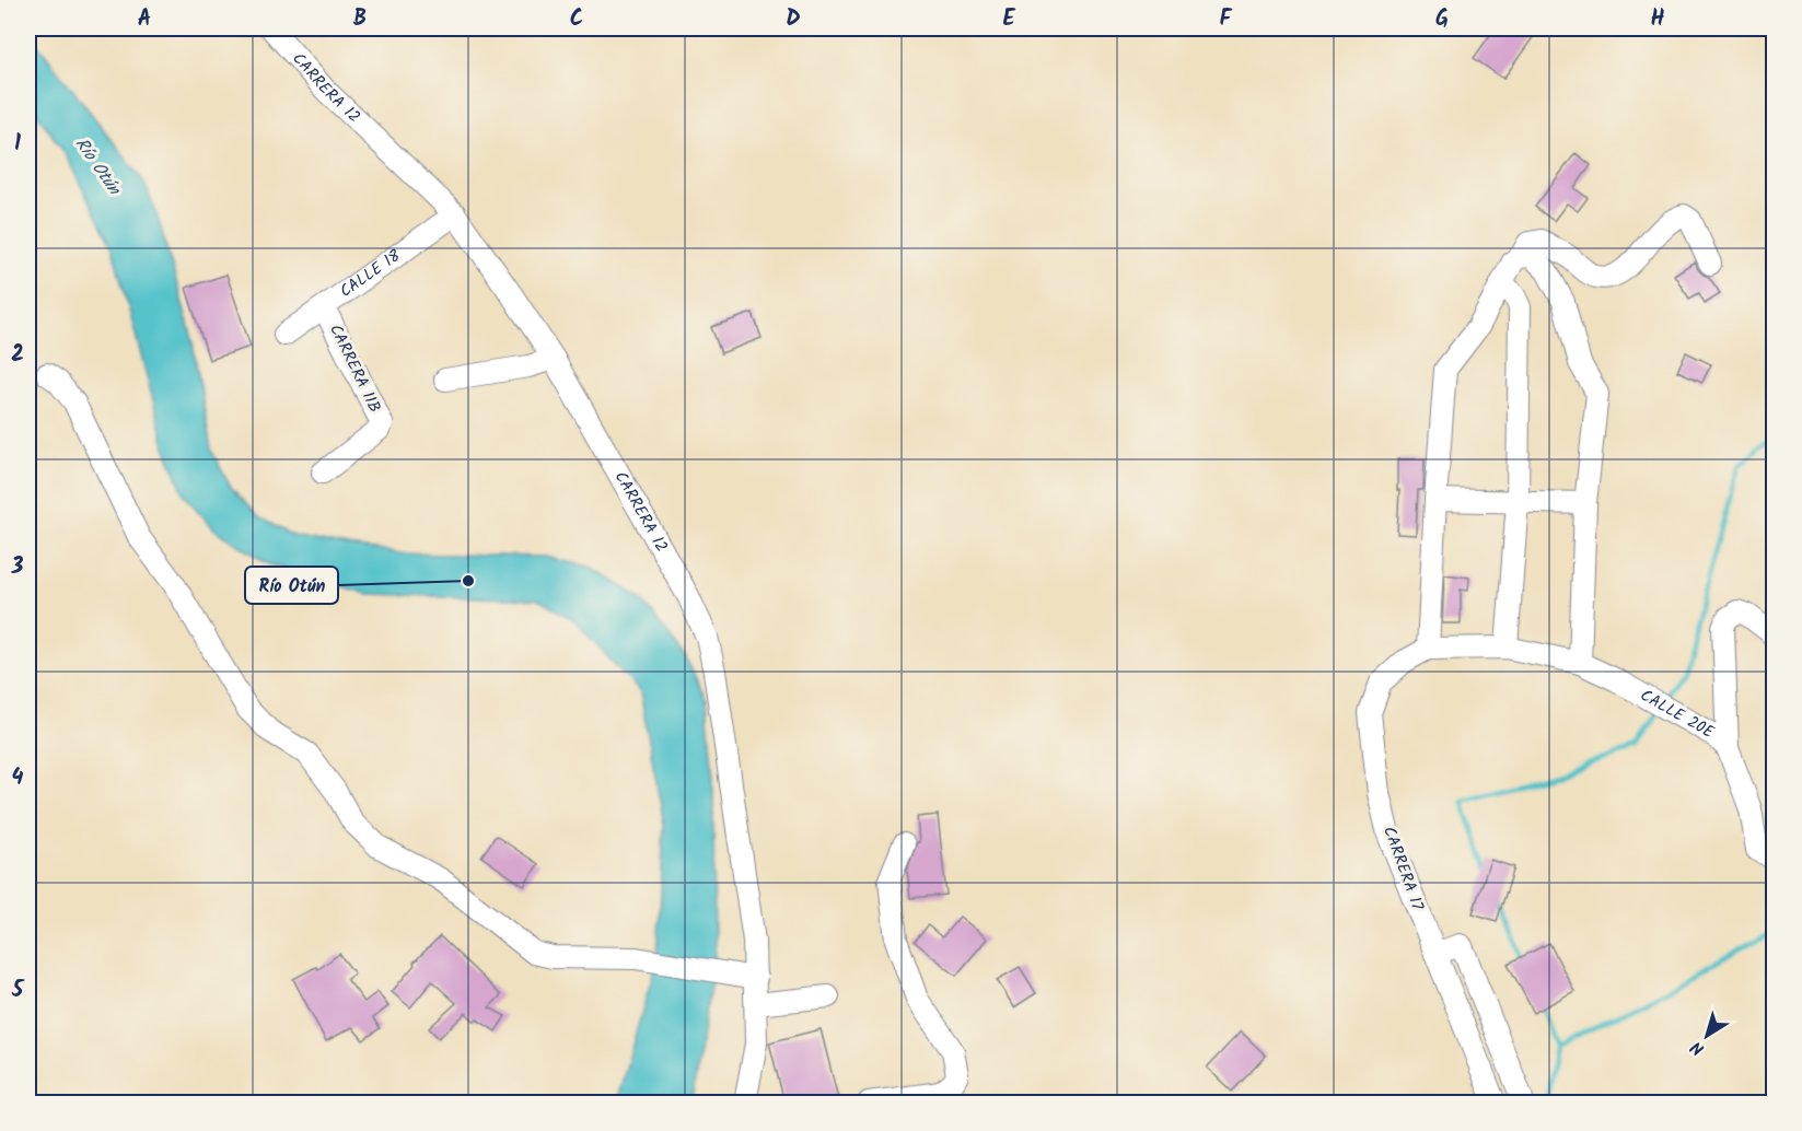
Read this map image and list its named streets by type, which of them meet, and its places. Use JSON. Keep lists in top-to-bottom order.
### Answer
{
  "streets": {
    "street": [
      "CARRERA 12",
      "CALLE 18",
      "CARRERA 11B",
      "CALLE 20E",
      "CARRERA 17"
    ]
  },
  "crossings": [
    ["CARRERA 12", "CALLE 18"],
    ["CALLE 18", "CARRERA 11B"],
    ["CALLE 20E", "CARRERA 17"]
  ],
  "water": ["Río Otún"],
  "places": ["Río Otún"],
  "north": "bottom left",
  "grid": {
    "columns": [
      "A",
      "B",
      "C",
      "D",
      "E",
      "F",
      "G",
      "H"
    ],
    "rows": [
      "1",
      "2",
      "3",
      "4",
      "5"
    ]
  }
}
